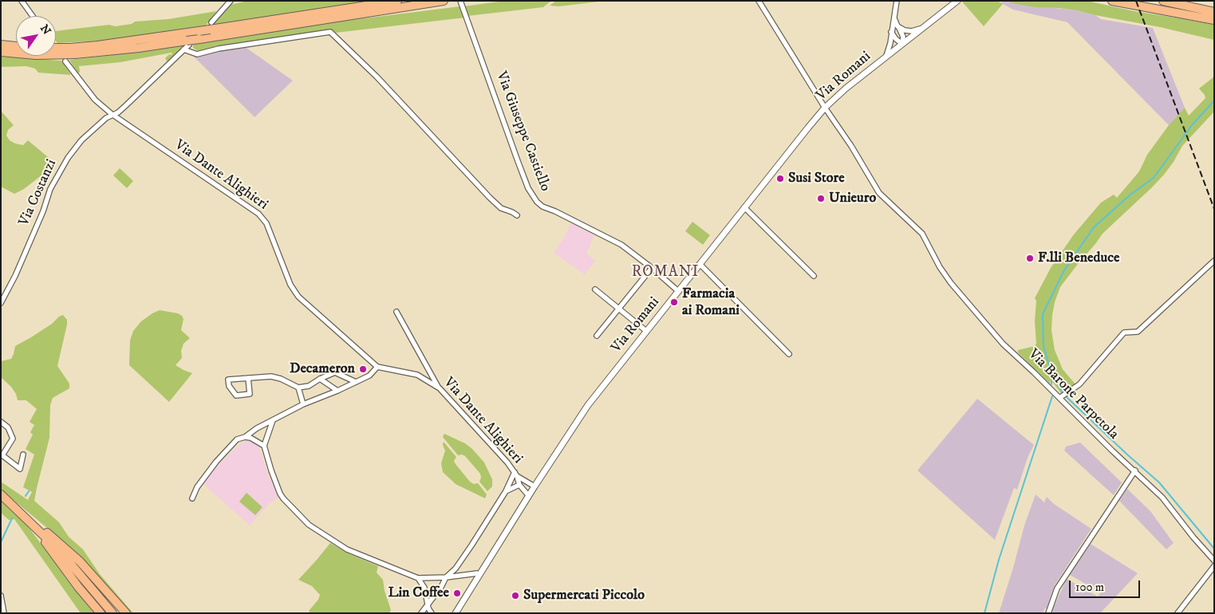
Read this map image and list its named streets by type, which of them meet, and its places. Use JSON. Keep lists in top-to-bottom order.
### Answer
{
  "streets": {
    "street": [
      "Via Romani",
      "Via Giuseppe Castiello",
      "Via Dante Alighieri",
      "Via Costanzi",
      "Via Barone Parpetola"
    ]
  },
  "crossings": [
    ["Via Romani", "Via Giuseppe Castiello"],
    ["Via Romani", "Via Dante Alighieri"],
    ["Via Romani", "Via Barone Parpetola"],
    ["Via Dante Alighieri", "Via Costanzi"]
  ],
  "districts": ["ROMANI"],
  "places": [
    "Susi Store",
    "Unieuro",
    "F.lli Beneduce",
    "Farmacia ai Romani",
    "Decameron",
    "Lin Coffee",
    "Supermercati Piccolo"
  ],
  "scale_bar": "100 m",
  "north": "top right"
}
